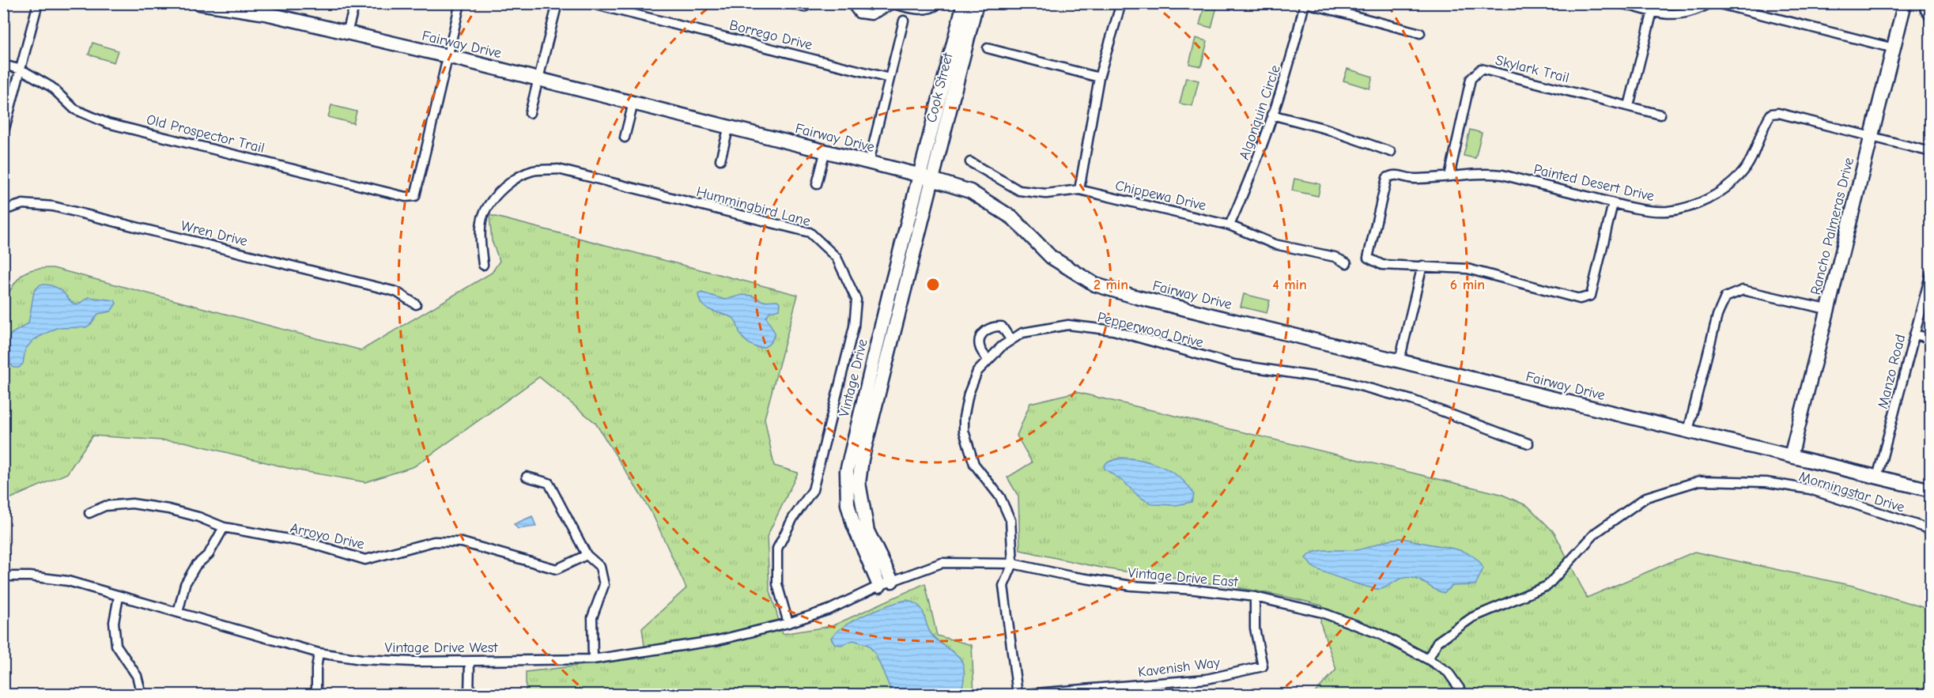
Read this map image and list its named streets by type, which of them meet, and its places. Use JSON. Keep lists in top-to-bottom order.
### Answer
{
  "streets": {
    "street": [
      "Borrego Drive",
      "Fairway Drive",
      "Skylark Trail",
      "Cook Street",
      "Algonquin Circle",
      "Old Prospector Trail",
      "Painted Desert Drive",
      "Chippewa Drive",
      "Hummingbird Lane",
      "Rancho Palmeras Drive",
      "Wren Drive",
      "Pepperwood Drive",
      "Manzo Road",
      "Vintage Drive",
      "Morningstar Drive",
      "Arroyo Drive",
      "Vintage Drive East",
      "Vintage Drive West",
      "Kavenish Way"
    ]
  },
  "crossings": [
    ["Fairway Drive", "Cook Street"],
    ["Fairway Drive", "Old Prospector Trail"],
    ["Fairway Drive", "Rancho Palmeras Drive"],
    ["Fairway Drive", "Manzo Road"],
    ["Fairway Drive", "Vintage Drive"],
    ["Skylark Trail", "Painted Desert Drive"],
    ["Cook Street", "Vintage Drive"],
    ["Algonquin Circle", "Chippewa Drive"],
    ["Painted Desert Drive", "Rancho Palmeras Drive"],
    ["Hummingbird Lane", "Vintage Drive West"],
    ["Pepperwood Drive", "Vintage Drive East"],
    ["Vintage Drive", "Vintage Drive East"],
    ["Vintage Drive", "Vintage Drive West"],
    ["Morningstar Drive", "Vintage Drive East"],
    ["Vintage Drive East", "Vintage Drive West"],
    ["Vintage Drive East", "Kavenish Way"]
  ],
  "rings": ["2 min", "4 min", "6 min"]
}
